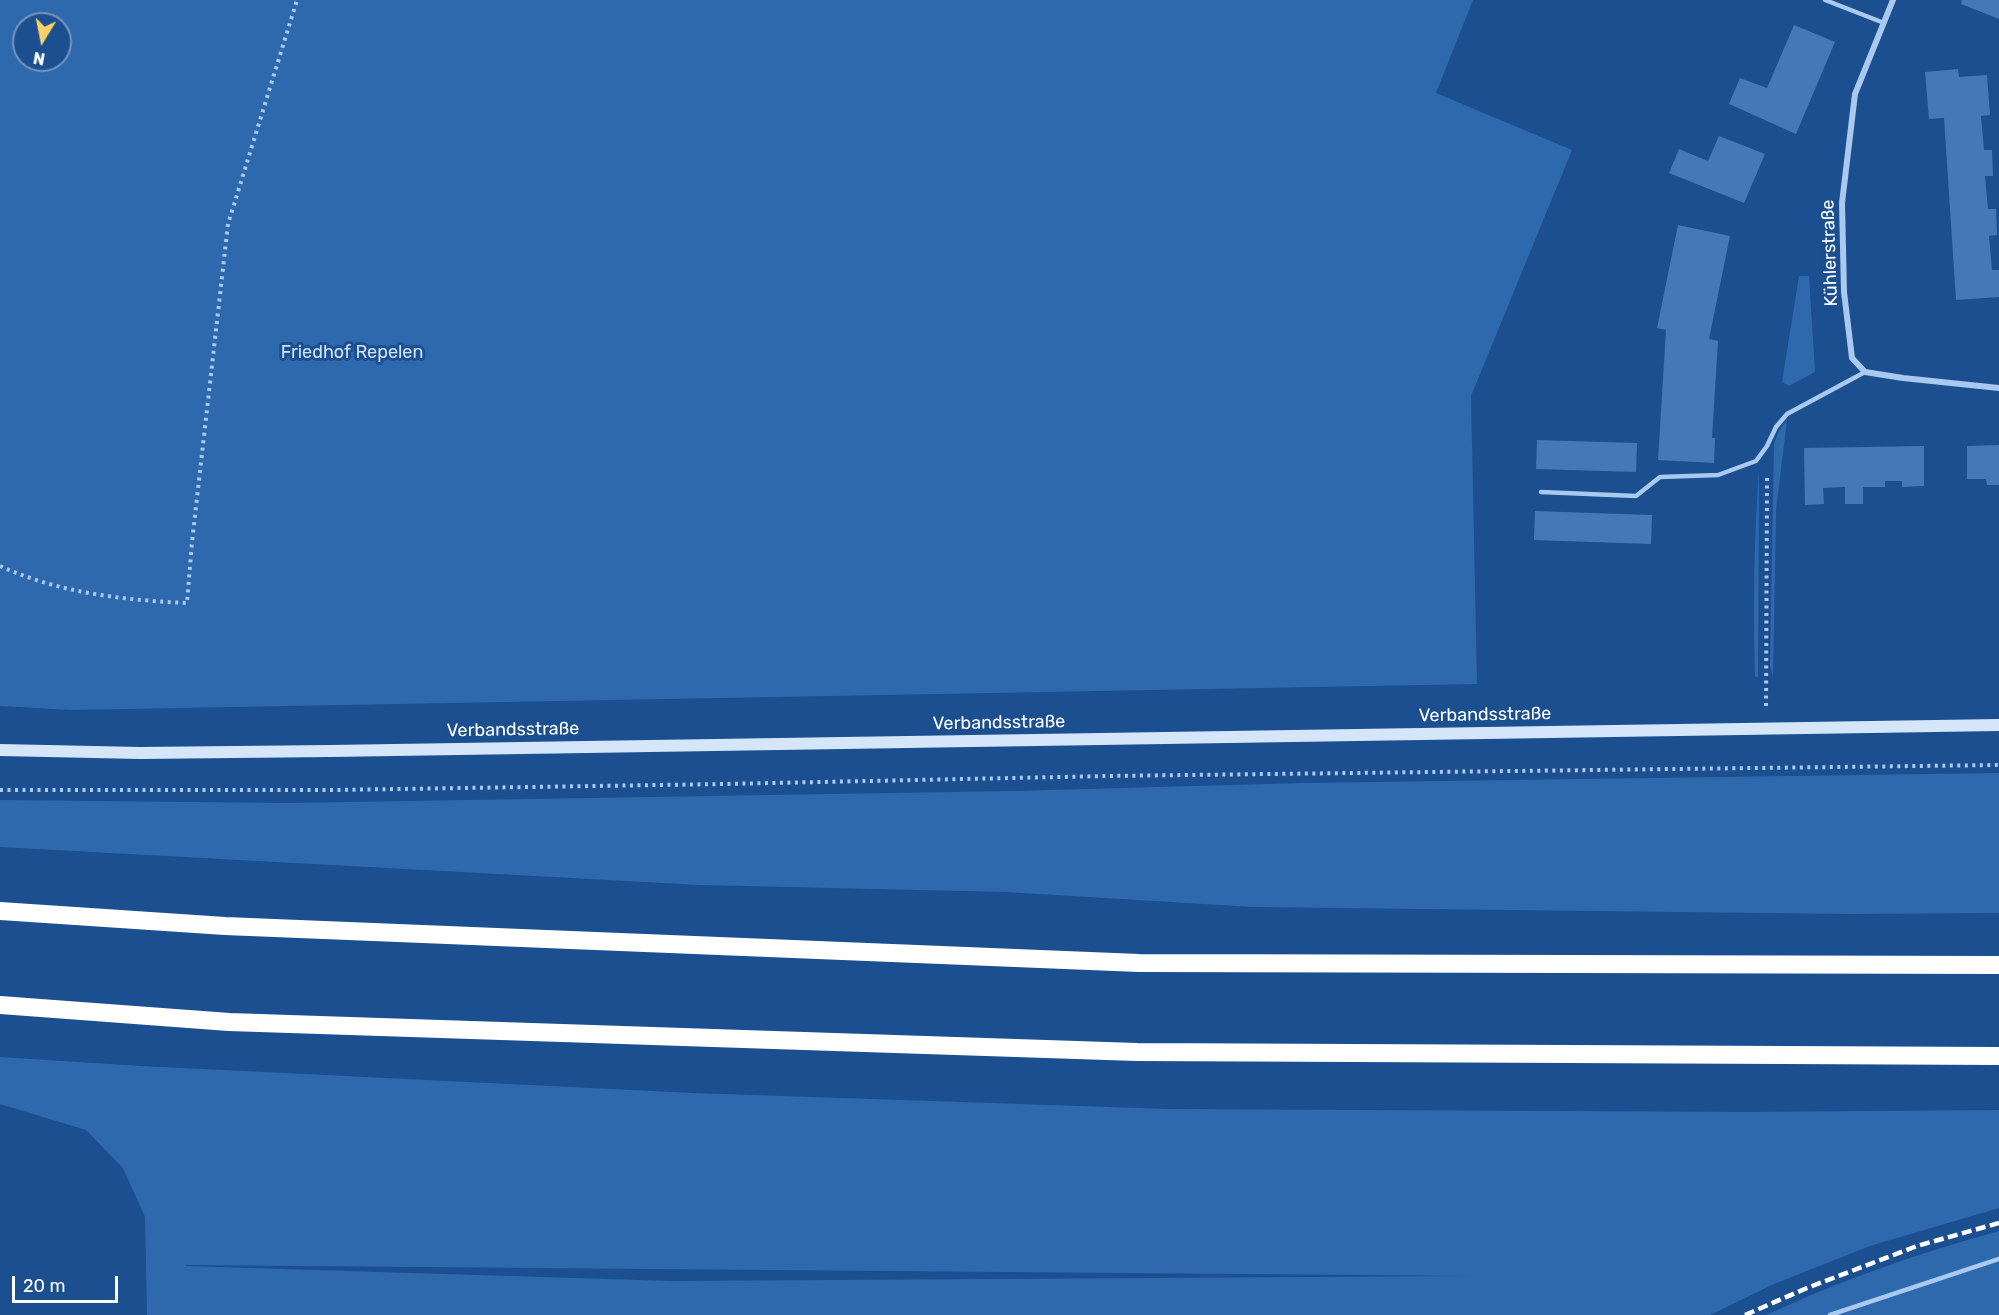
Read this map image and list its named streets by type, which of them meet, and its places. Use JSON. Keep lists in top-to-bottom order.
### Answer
{
  "streets": {
    "main road": ["Verbandsstraße"],
    "street": ["Kühlerstraße"]
  },
  "parks": ["Friedhof Repelen"],
  "scale_bar": "20 m",
  "north": "bottom"
}
